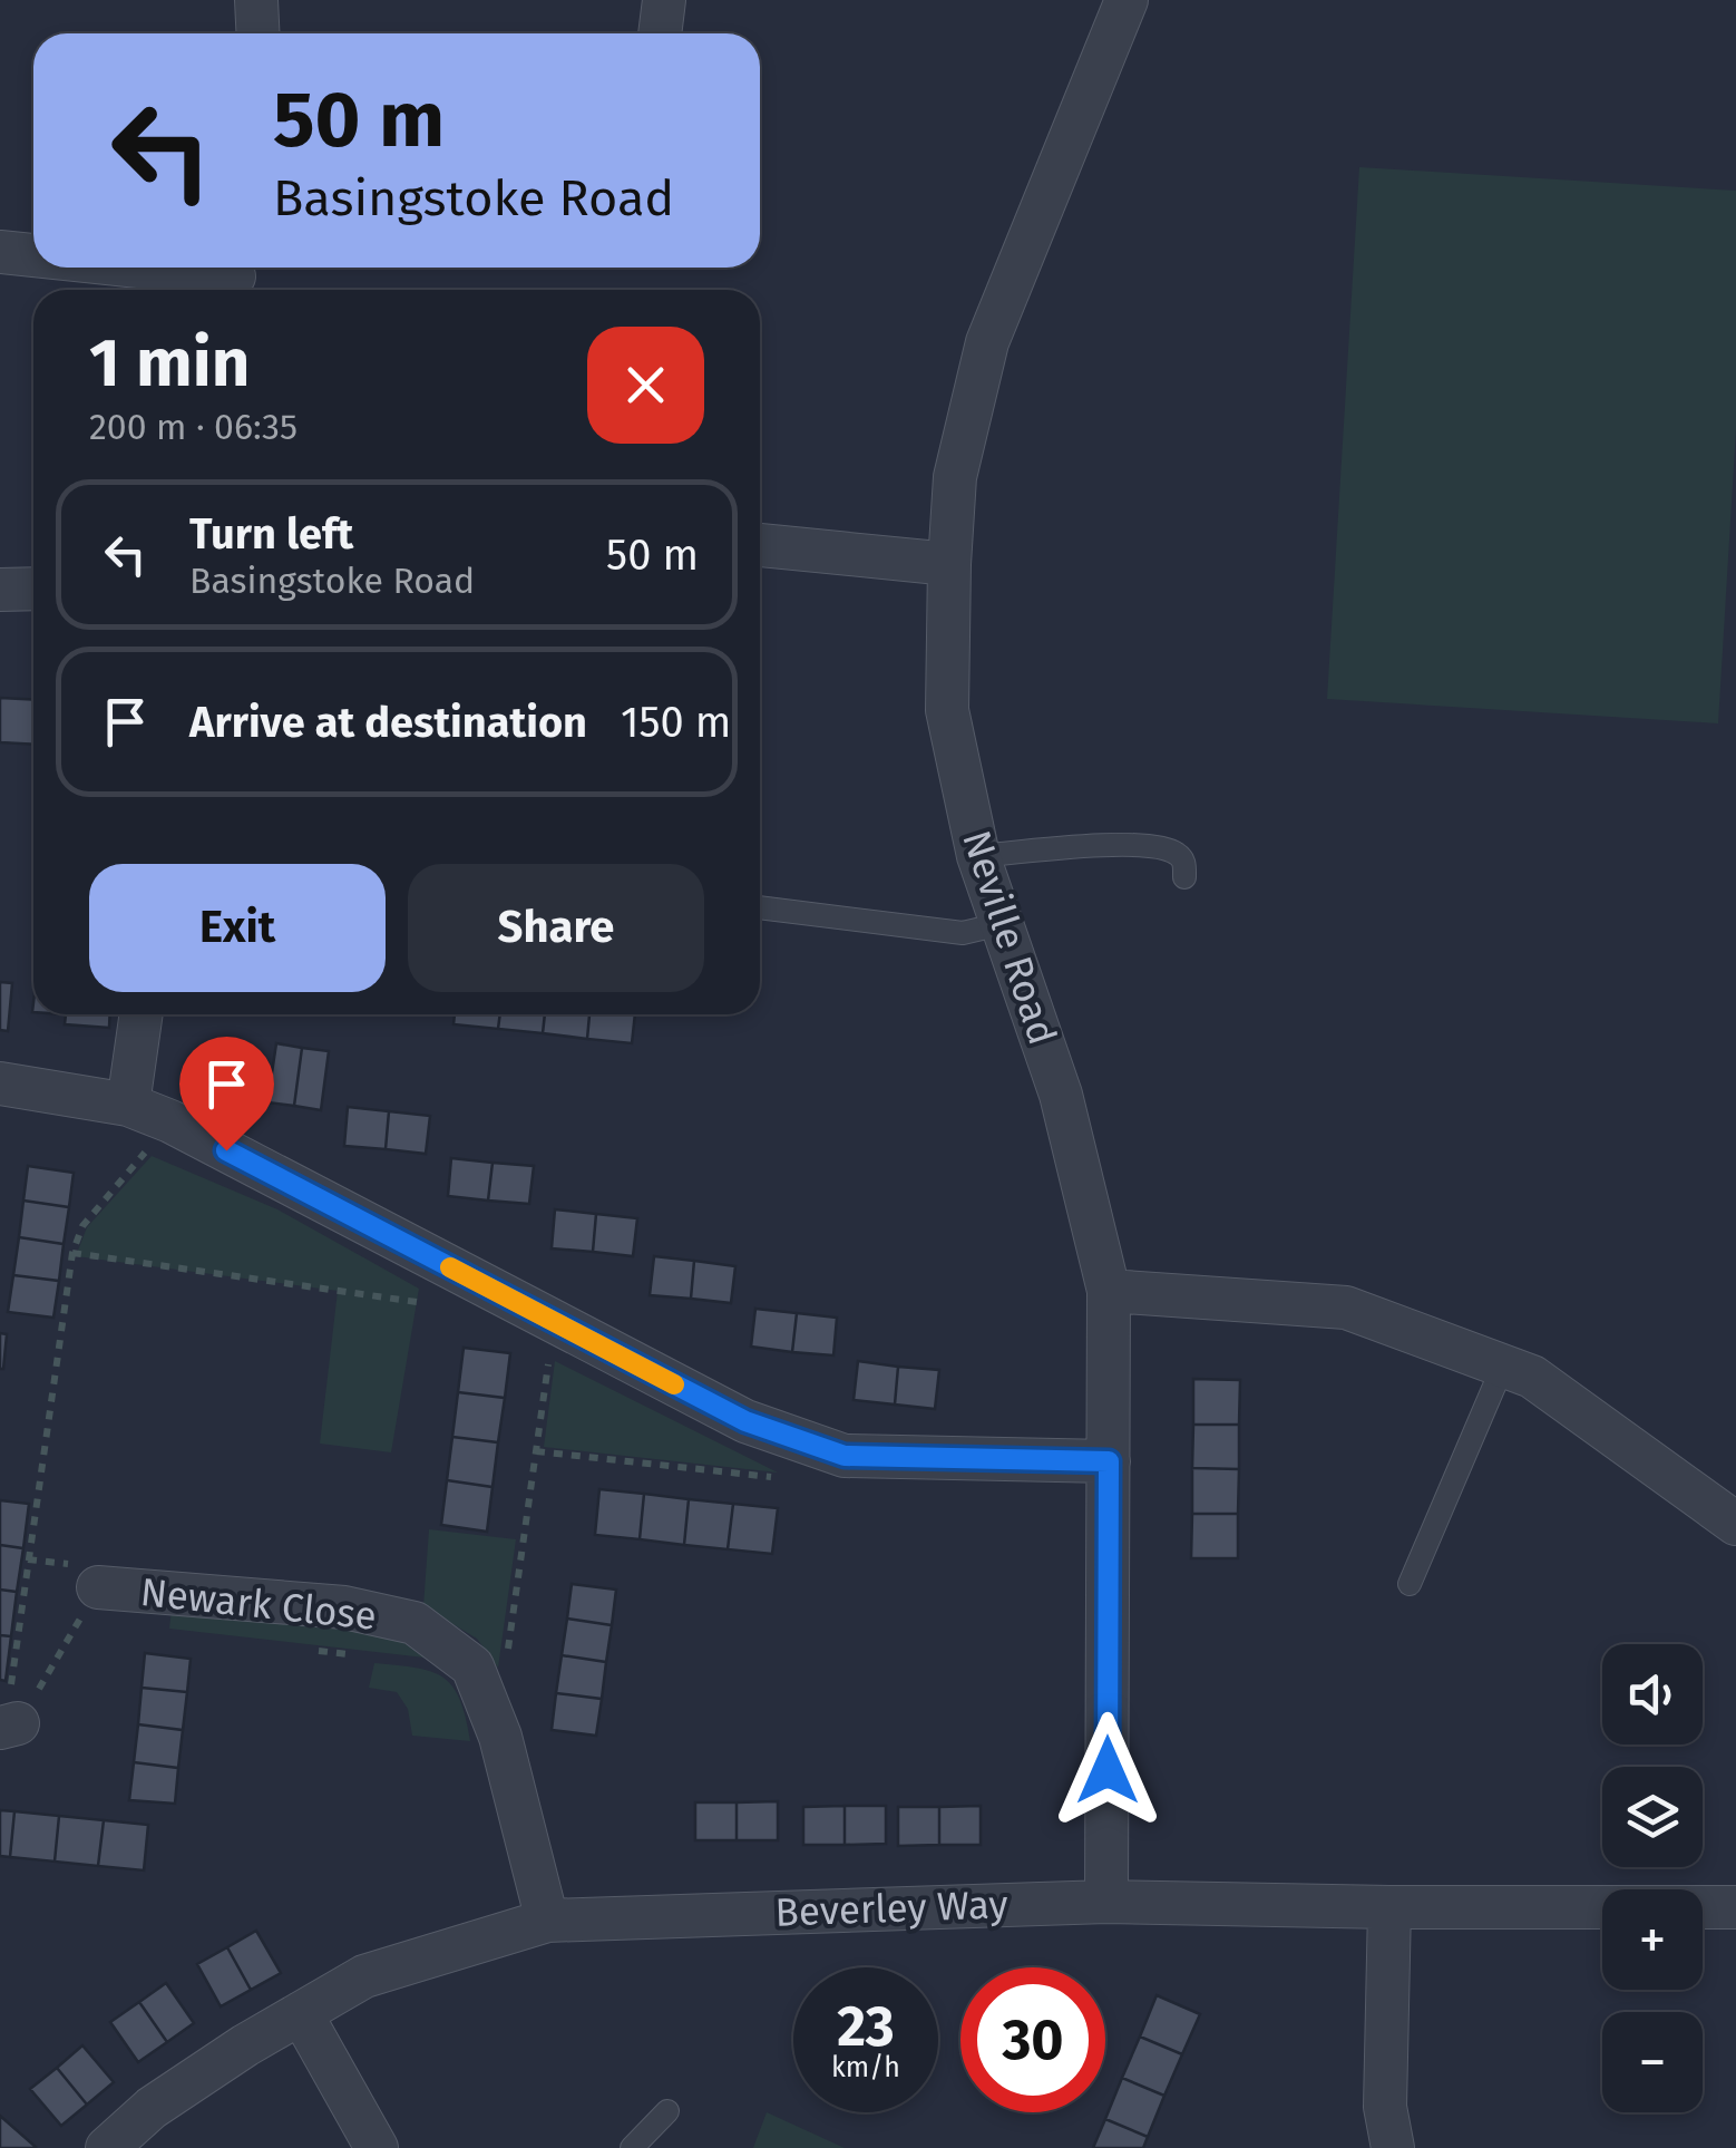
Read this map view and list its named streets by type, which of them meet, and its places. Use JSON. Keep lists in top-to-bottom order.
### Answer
{
  "streets": {
    "street": ["Neville Road", "Newark Close", "Beverley Way"]
  },
  "crossings": [
    ["Neville Road", "Beverley Way"],
    ["Newark Close", "Beverley Way"]
  ],
  "page": {
    "turn": ["50 m", "Basingstoke Road"],
    "heading": ["1 min", "200 m · 06:35"],
    "list": [
      {
        "name": "Turn left",
        "note": "Basingstoke Road",
        "value": "50 m"
      },
      {
        "name": "Arrive at destination",
        "value": "150 m"
      }
    ],
    "buttons": ["Exit", "Share"],
    "map_buttons": ["+", "−"],
    "speed": "23 km/h",
    "limit": "30"
  }
}
